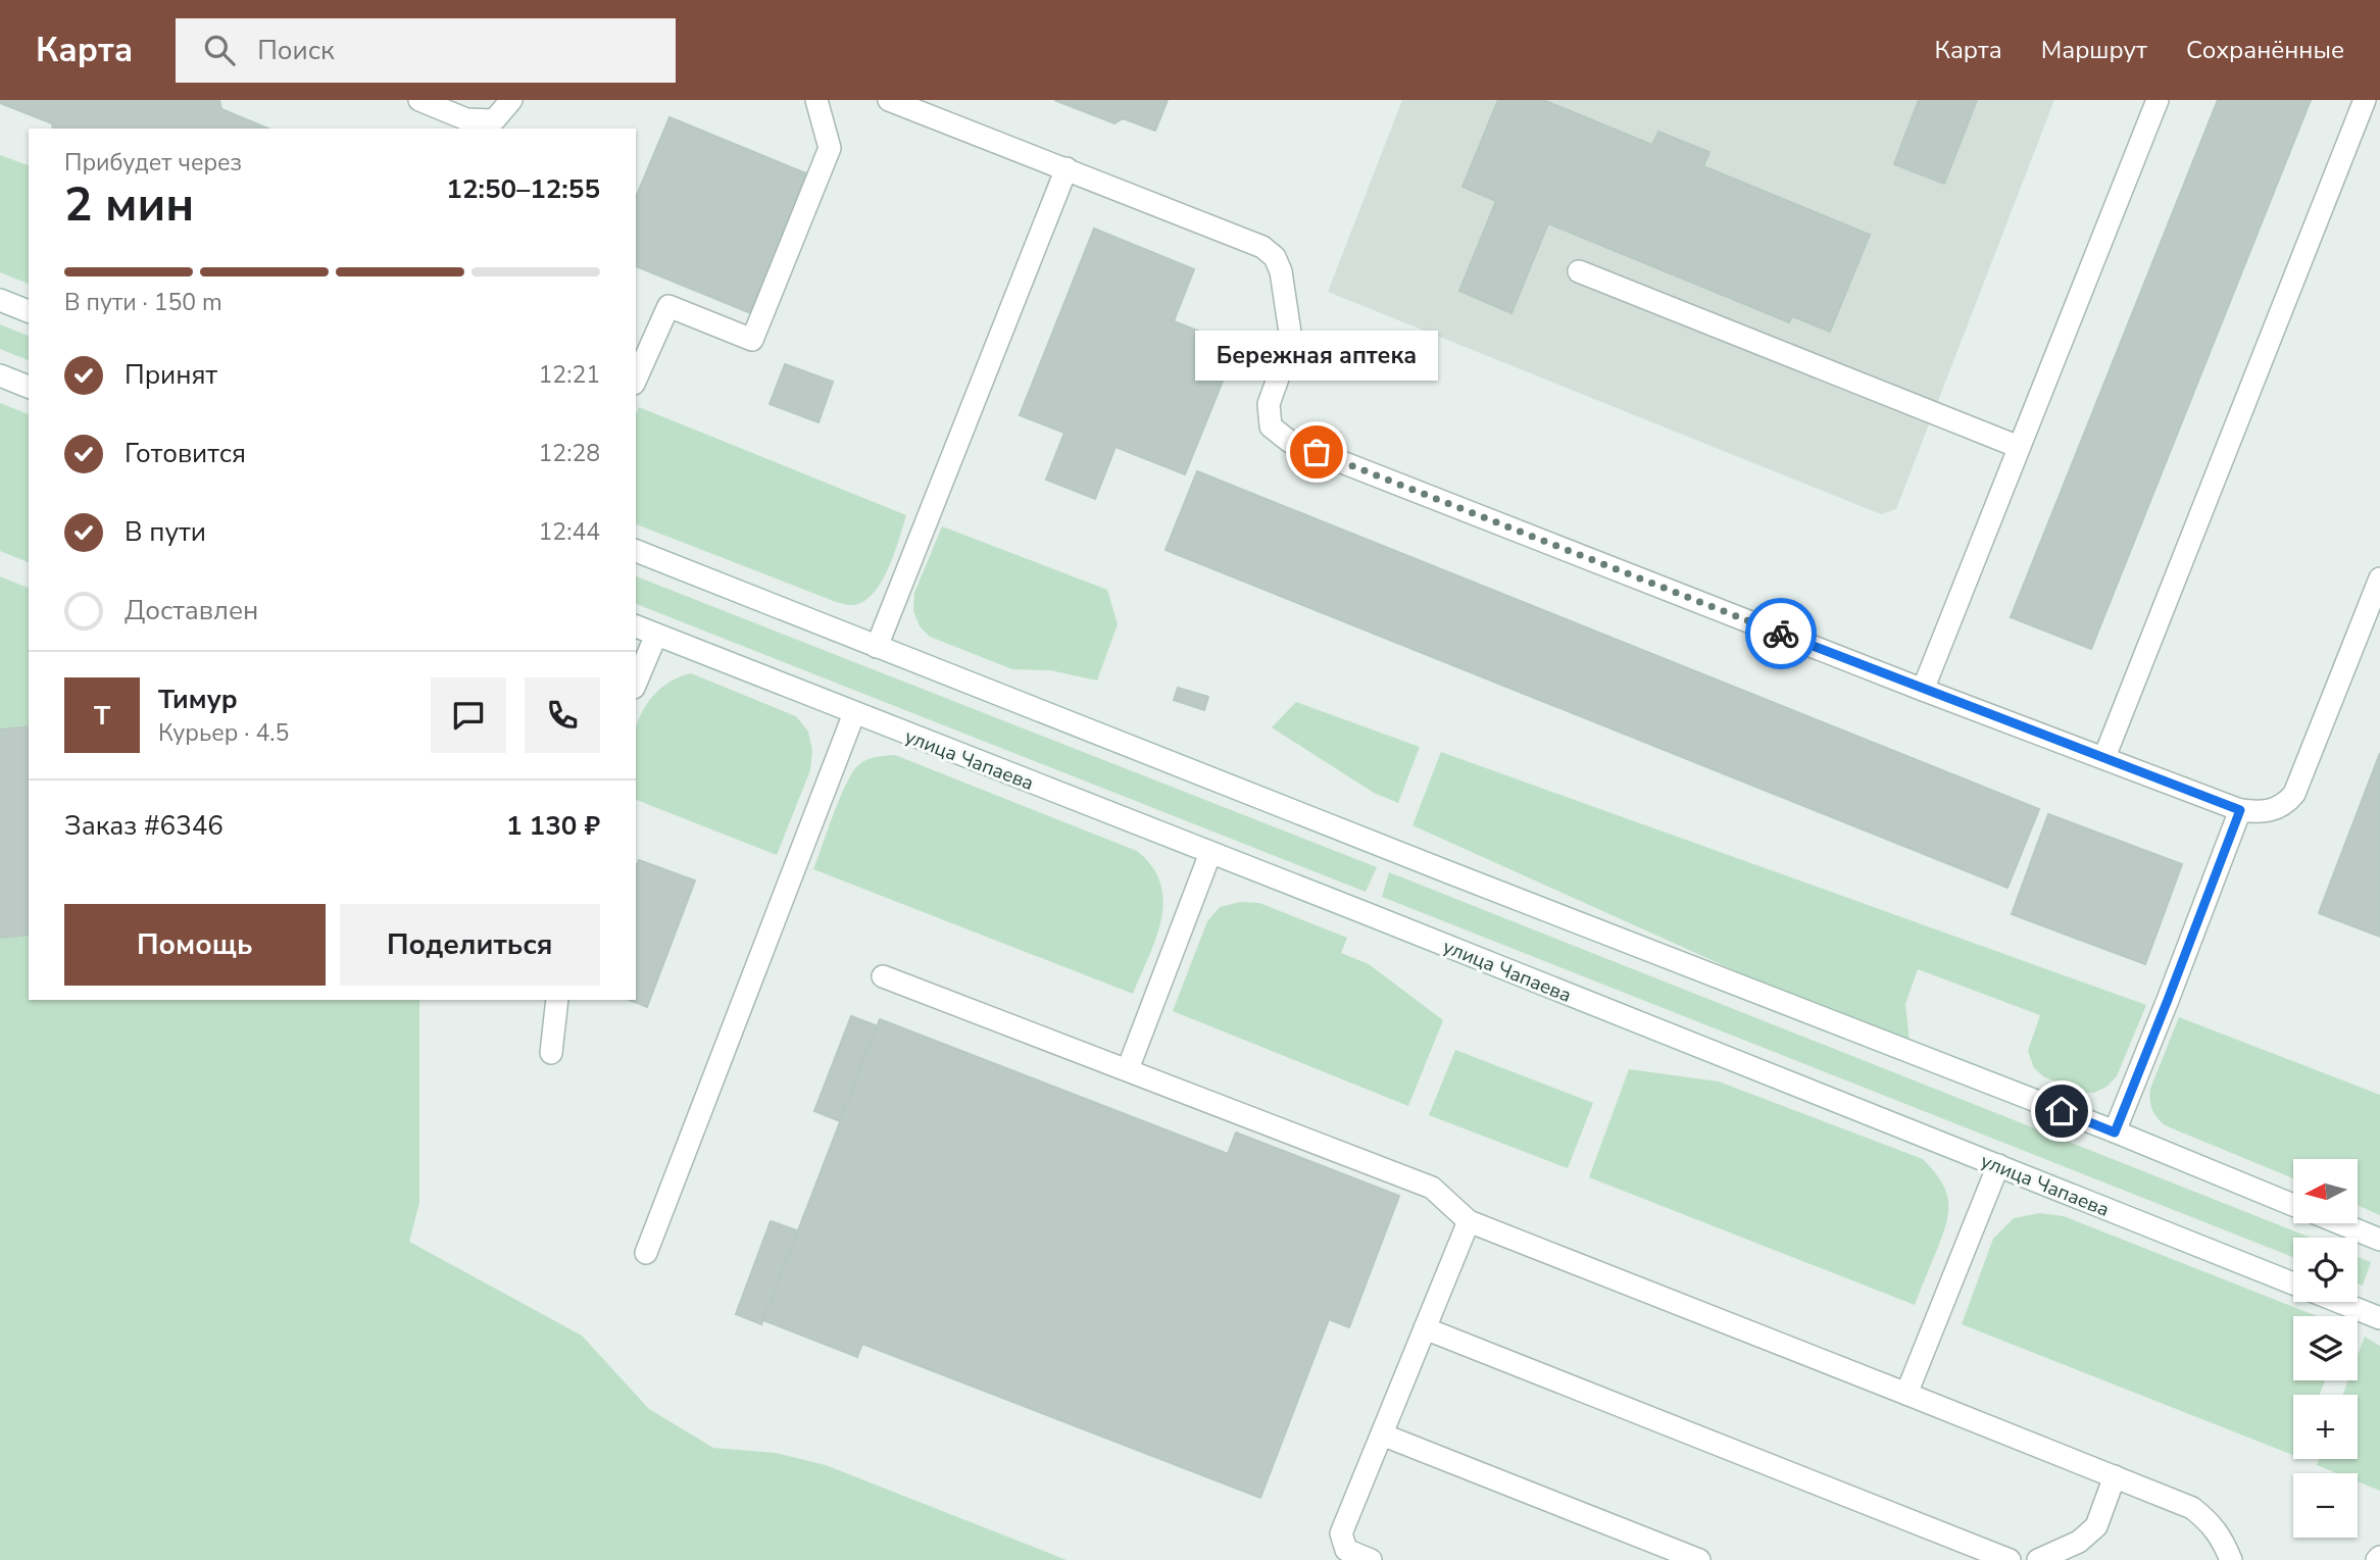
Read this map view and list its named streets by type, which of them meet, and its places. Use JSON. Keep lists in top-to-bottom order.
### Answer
{
  "streets": {
    "main road": ["улица Чапаева"]
  },
  "places": ["Бережная аптека"],
  "north": "left",
  "page": {
    "header": "Карта",
    "search": "Поиск",
    "nav": ["Карта", "Маршрут", "Сохранённые"],
    "heading": ["2 мин", "Прибудет через", "12:50–12:55"],
    "panel": [
      "Тимур",
      "Курьер · 4.5",
      "Заказ #6346",
      "1 130 ₽"
    ],
    "bar": "В пути · 150 m",
    "bubble": "Бережная аптека",
    "list": [
      ["Принят", "12:21"],
      ["Готовится", "12:28"],
      ["В пути", "12:44"],
      "Доставлен"
    ],
    "round": "Т",
    "buttons": ["Помощь", "Поделиться"],
    "map_buttons": ["+", "−"]
  }
}
